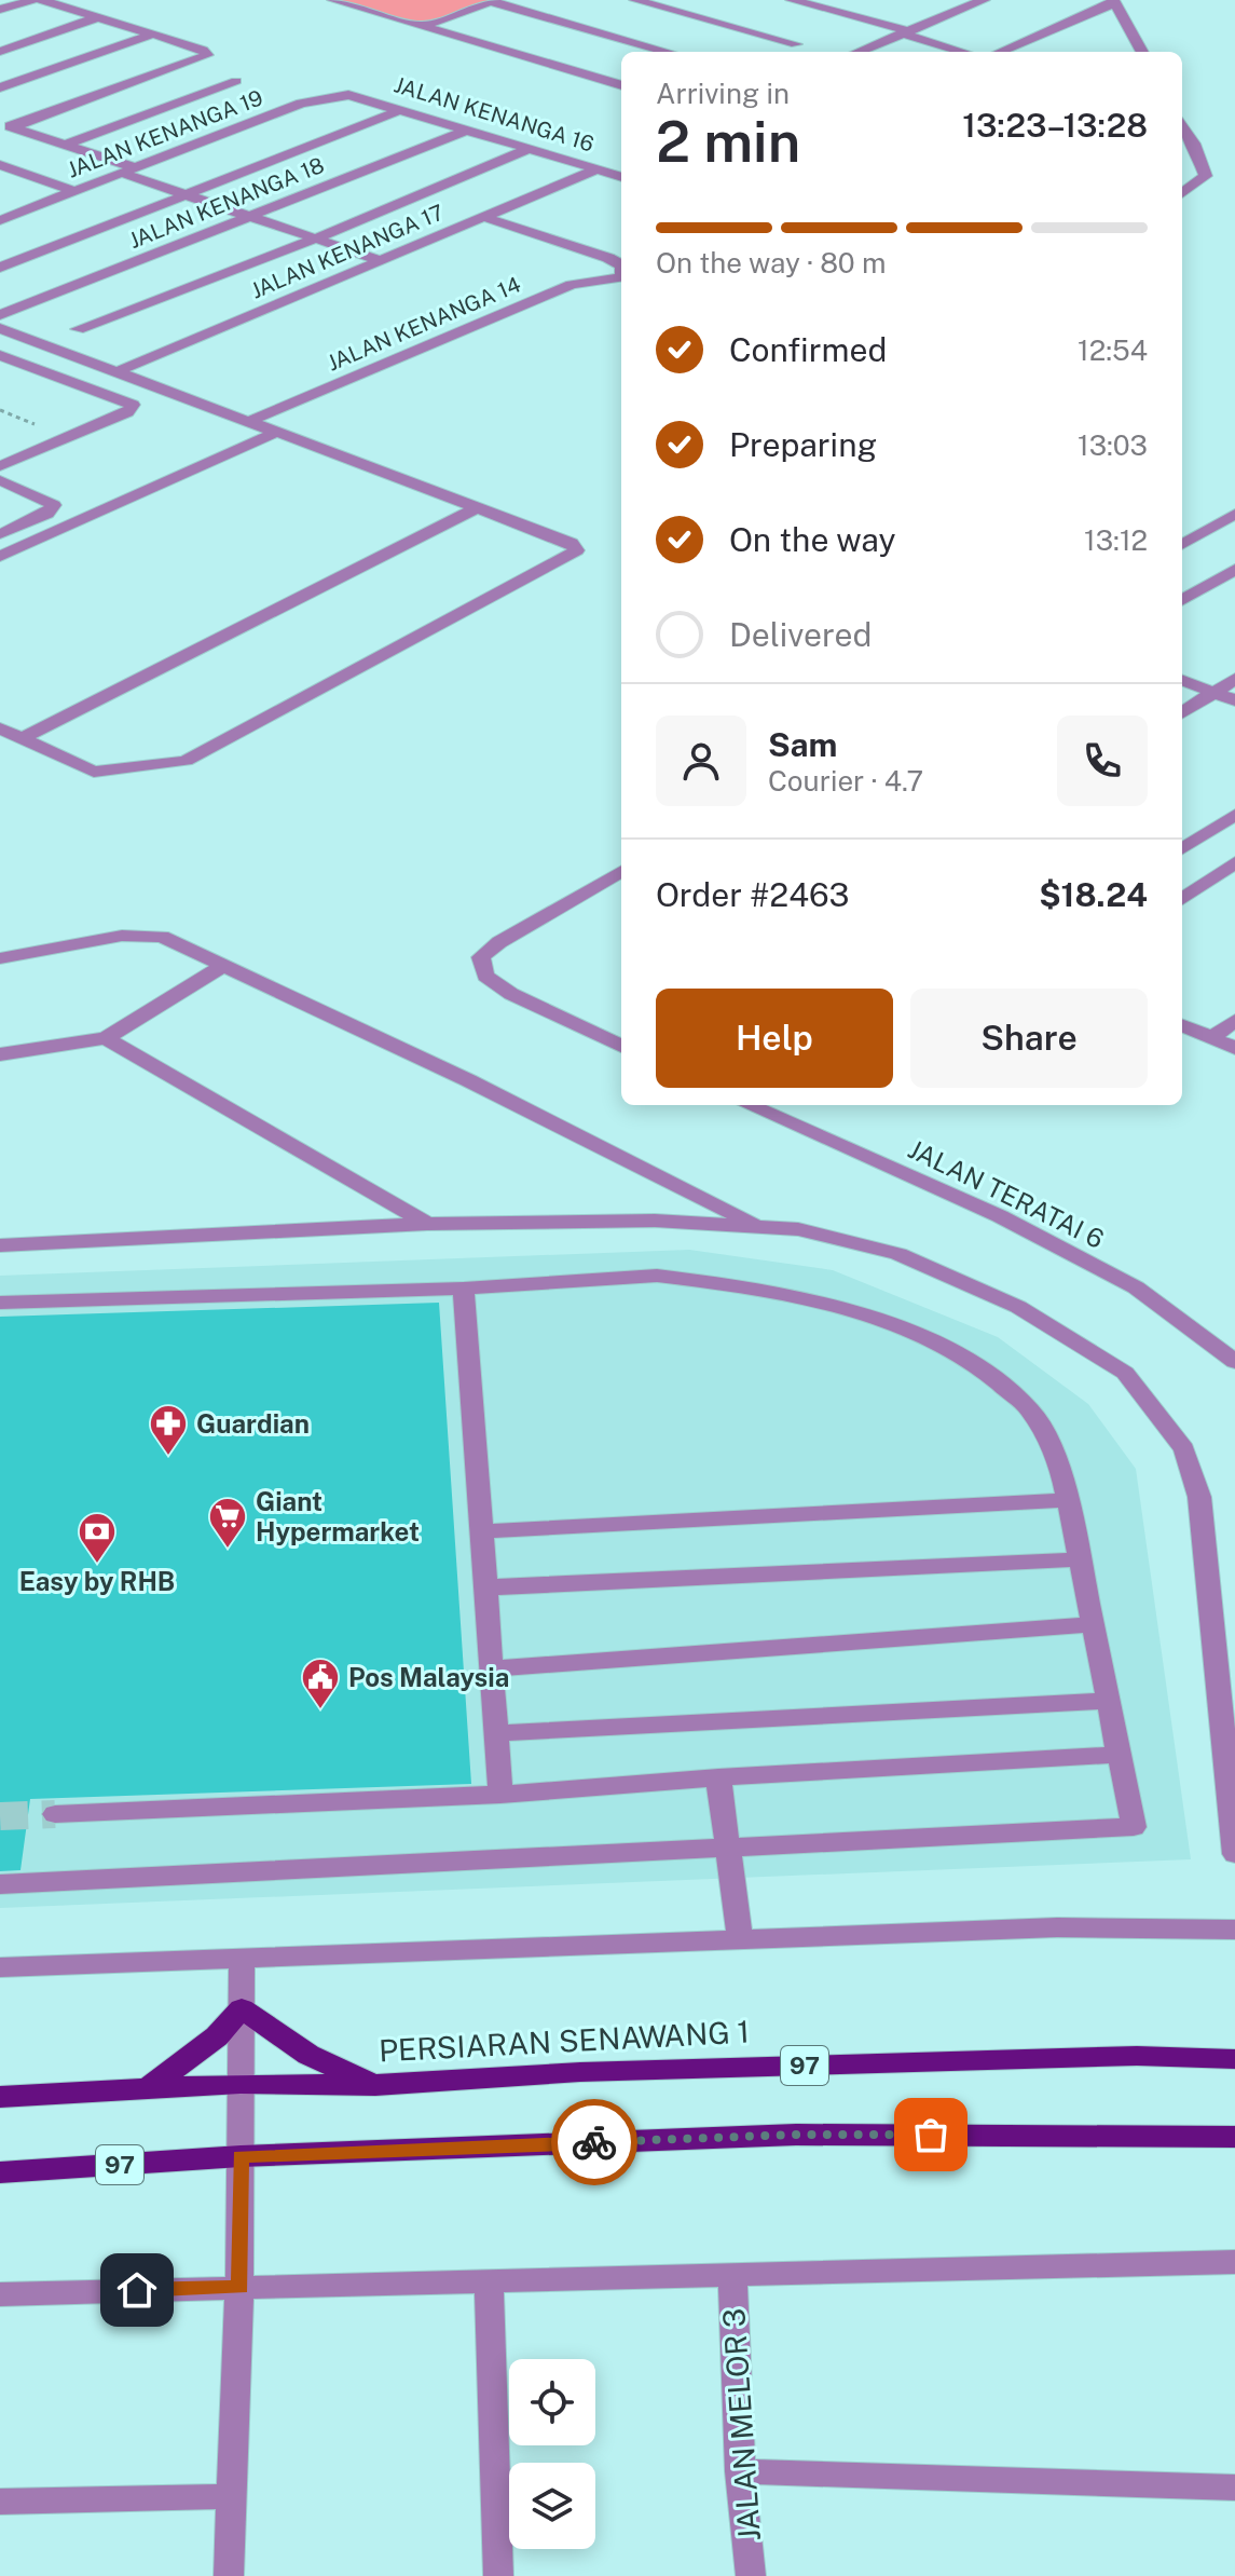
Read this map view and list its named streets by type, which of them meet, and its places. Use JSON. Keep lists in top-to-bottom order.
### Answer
{
  "streets": {
    "main road": ["PERSIARAN SENAWANG 1", "97"],
    "street": [
      "JALAN KENANGA 16",
      "JALAN KENANGA 19",
      "JALAN KENANGA 18",
      "JALAN KENANGA 17",
      "JALAN KENANGA 14",
      "JALAN TERATAI 6",
      "JALAN MELOR 3"
    ]
  },
  "crossings": [
    ["JALAN KENANGA 16", "JALAN KENANGA 19"],
    ["JALAN KENANGA 16", "JALAN KENANGA 18"],
    ["JALAN KENANGA 16", "JALAN KENANGA 17"]
  ],
  "places": {
    "pharmacy": ["Guardian"],
    "supermarket": ["Giant Hypermarket"],
    "bank": ["Easy by RHB"],
    "public building": ["Pos Malaysia"]
  },
  "page": {
    "heading": ["2 min", "Arriving in", "13:23–13:28"],
    "panel": [
      "Sam",
      "Courier · 4.7",
      "Order #2463",
      "$18.24"
    ],
    "bar": "On the way · 80 m",
    "list": [
      ["Confirmed", "12:54"],
      ["Preparing", "13:03"],
      ["On the way", "13:12"],
      "Delivered"
    ],
    "buttons": ["Help", "Share"]
  }
}
